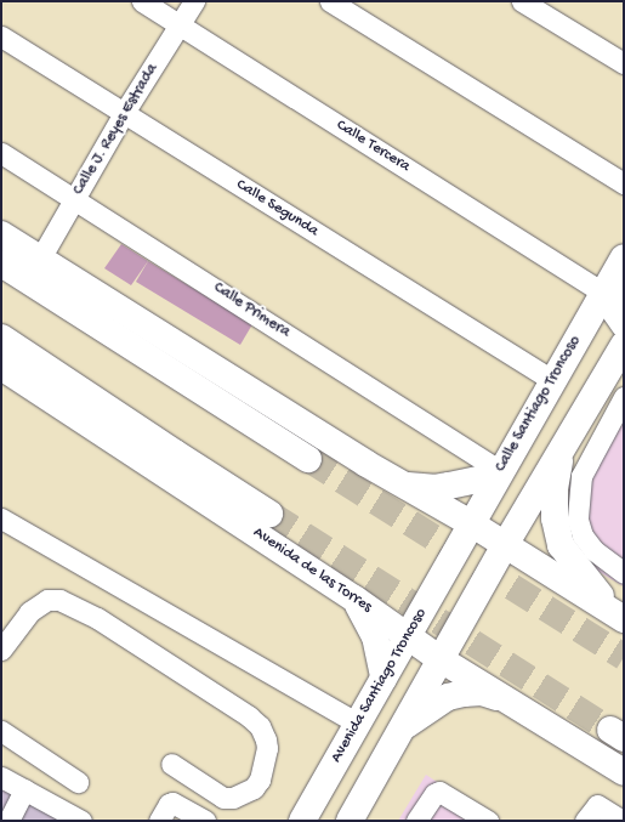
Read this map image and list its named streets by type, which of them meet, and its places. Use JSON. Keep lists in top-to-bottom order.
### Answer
{
  "streets": {
    "main road": ["Calle Santiago Troncoso", "Avenida de las Torres", "Avenida Santiago Troncoso"],
    "street": [
      "Calle J. Reyes Estrada",
      "Calle Tercera",
      "Calle Segunda",
      "Calle Primera"
    ]
  },
  "crossings": [
    ["Calle J. Reyes Estrada", "Calle Tercera"],
    ["Calle J. Reyes Estrada", "Calle Segunda"],
    ["Calle J. Reyes Estrada", "Calle Primera"],
    ["Calle Tercera", "Calle Santiago Troncoso"],
    ["Calle Segunda", "Calle Santiago Troncoso"],
    ["Calle Primera", "Calle Santiago Troncoso"],
    ["Calle Santiago Troncoso", "Avenida Santiago Troncoso"],
    ["Avenida de las Torres", "Avenida Santiago Troncoso"]
  ]
}
